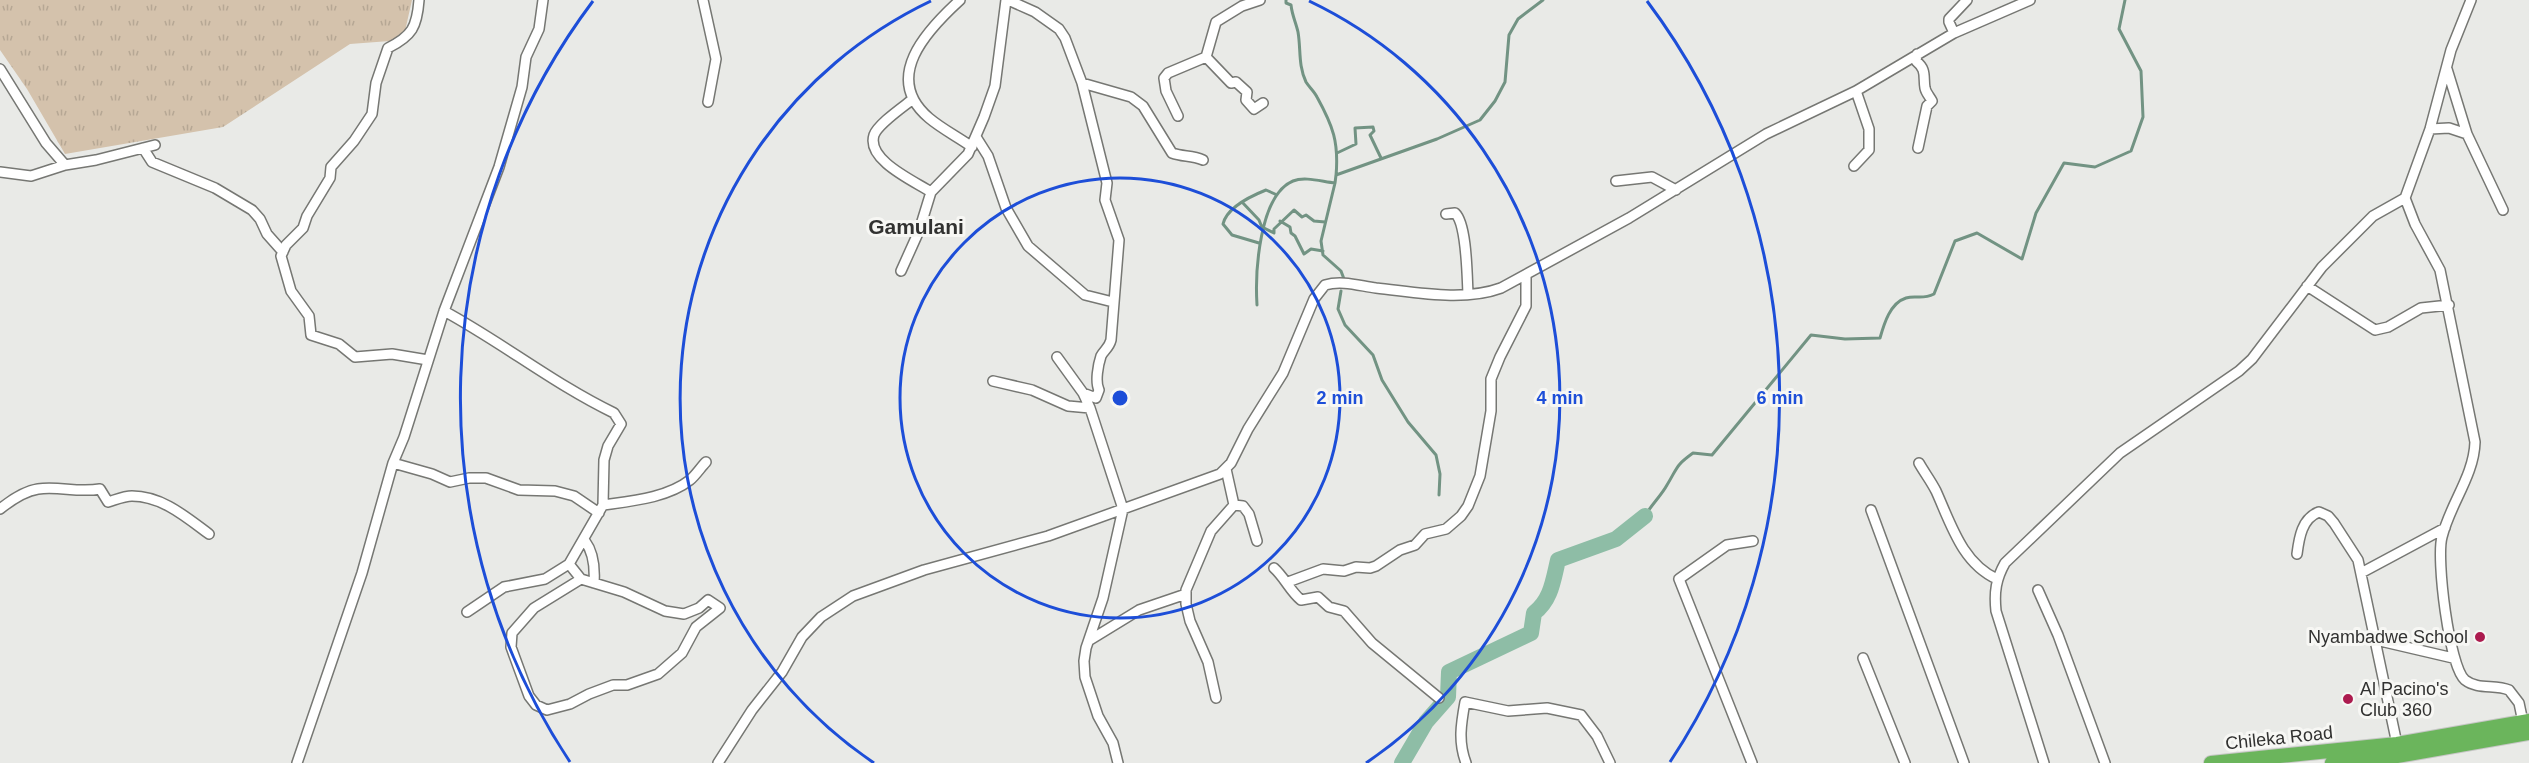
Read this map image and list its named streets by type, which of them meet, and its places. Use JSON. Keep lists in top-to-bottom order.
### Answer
{
  "streets": {
    "highway": ["Chileka Road"]
  },
  "districts": ["Gamulani"],
  "places": ["Nyambadwe School", "Al Pacino's Club 360"],
  "rings": ["2 min", "4 min", "6 min"]
}
